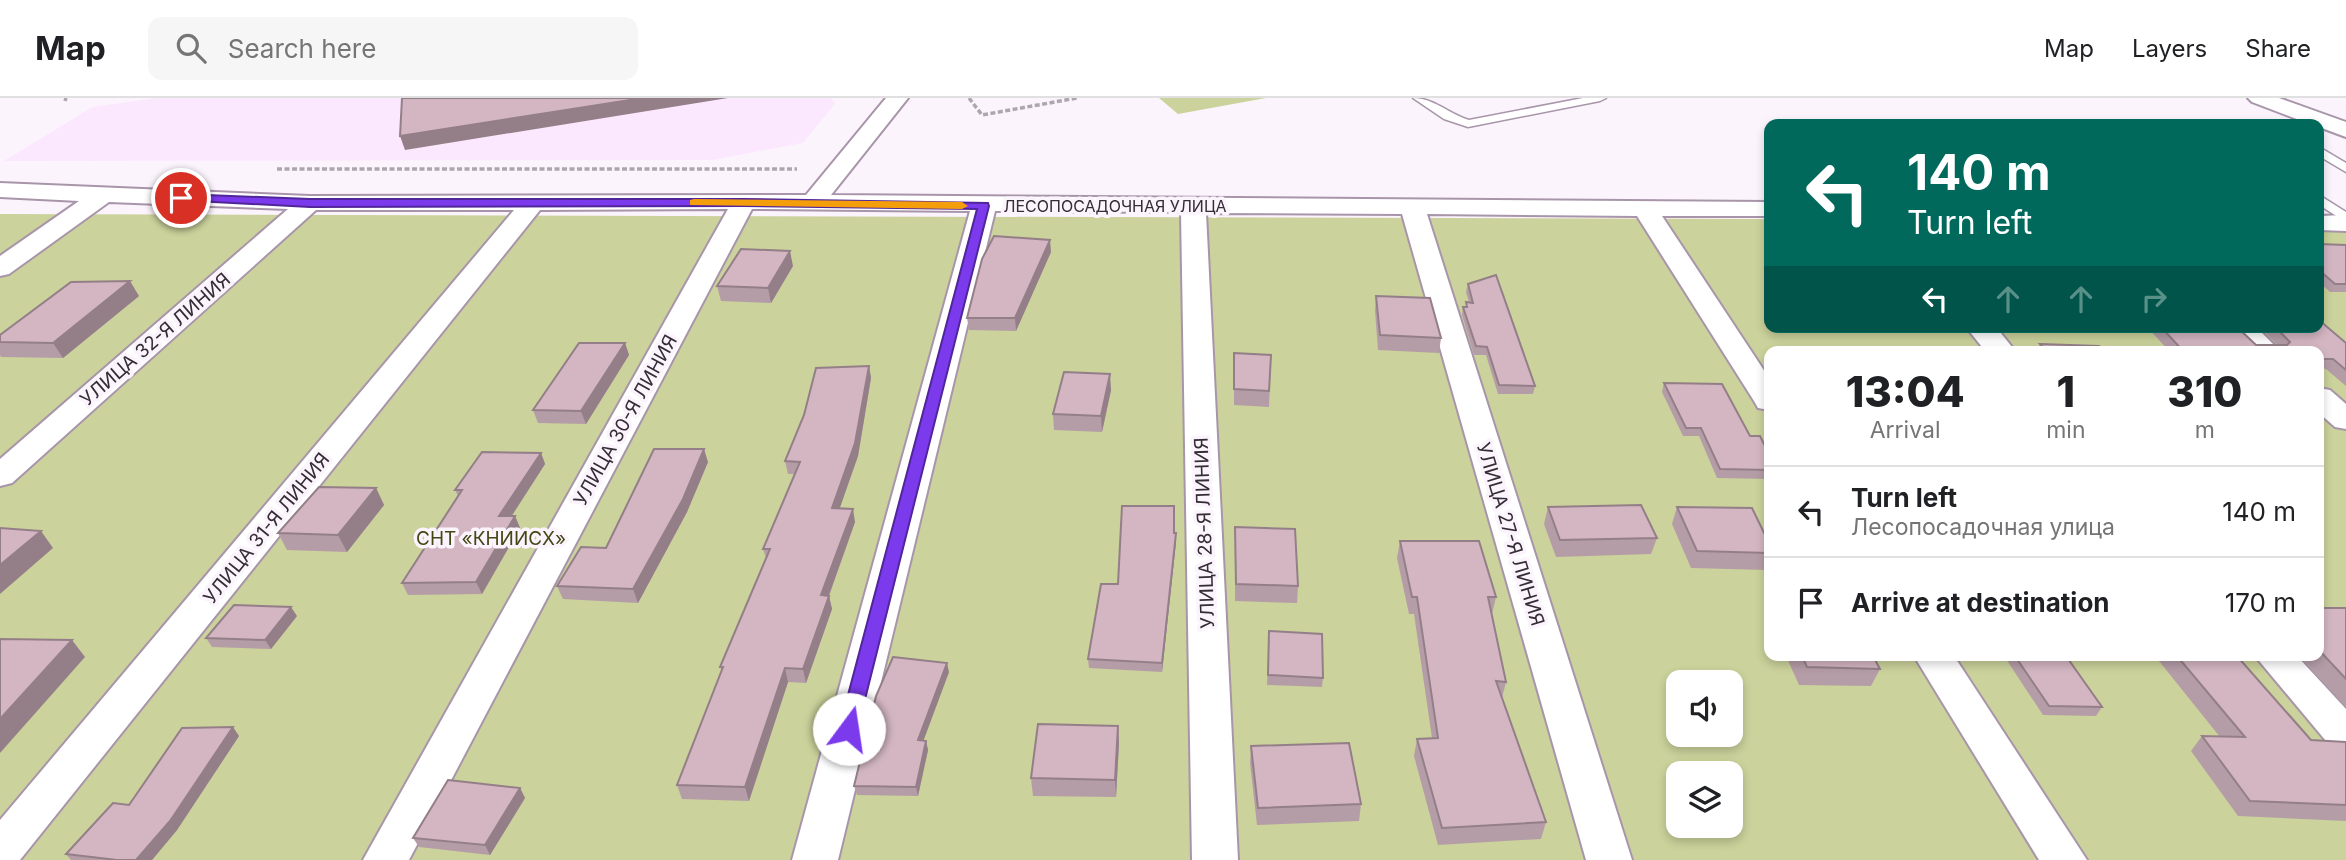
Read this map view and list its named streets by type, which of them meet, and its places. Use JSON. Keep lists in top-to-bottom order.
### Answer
{
  "streets": {
    "street": [
      "ЛЕСОПОСАДОЧНАЯ УЛИЦА",
      "УЛИЦА 32-Я ЛИНИЯ",
      "УЛИЦА 30-Я ЛИНИЯ",
      "УЛИЦА 31-Я ЛИНИЯ",
      "УЛИЦА 28-Я ЛИНИЯ",
      "УЛИЦА 27-Я ЛИНИЯ"
    ]
  },
  "crossings": [
    ["ЛЕСОПОСАДОЧНАЯ УЛИЦА", "УЛИЦА 32-Я ЛИНИЯ"],
    ["ЛЕСОПОСАДОЧНАЯ УЛИЦА", "УЛИЦА 30-Я ЛИНИЯ"],
    ["ЛЕСОПОСАДОЧНАЯ УЛИЦА", "УЛИЦА 31-Я ЛИНИЯ"],
    ["ЛЕСОПОСАДОЧНАЯ УЛИЦА", "УЛИЦА 28-Я ЛИНИЯ"],
    ["ЛЕСОПОСАДОЧНАЯ УЛИЦА", "УЛИЦА 27-Я ЛИНИЯ"]
  ],
  "parks": ["СНТ «КНИИСХ»"],
  "page": {
    "header": "Map",
    "search": "Search here",
    "nav": ["Map", "Layers", "Share"],
    "turn": ["140 m", "Turn left"],
    "eta": [
      "13:04",
      "Arrival",
      "1",
      "min",
      "310",
      "m"
    ],
    "list": [
      {
        "name": "Turn left",
        "note": "Лесопосадочная улица",
        "value": "140 m"
      },
      {
        "name": "Arrive at destination",
        "value": "170 m"
      }
    ]
  }
}
